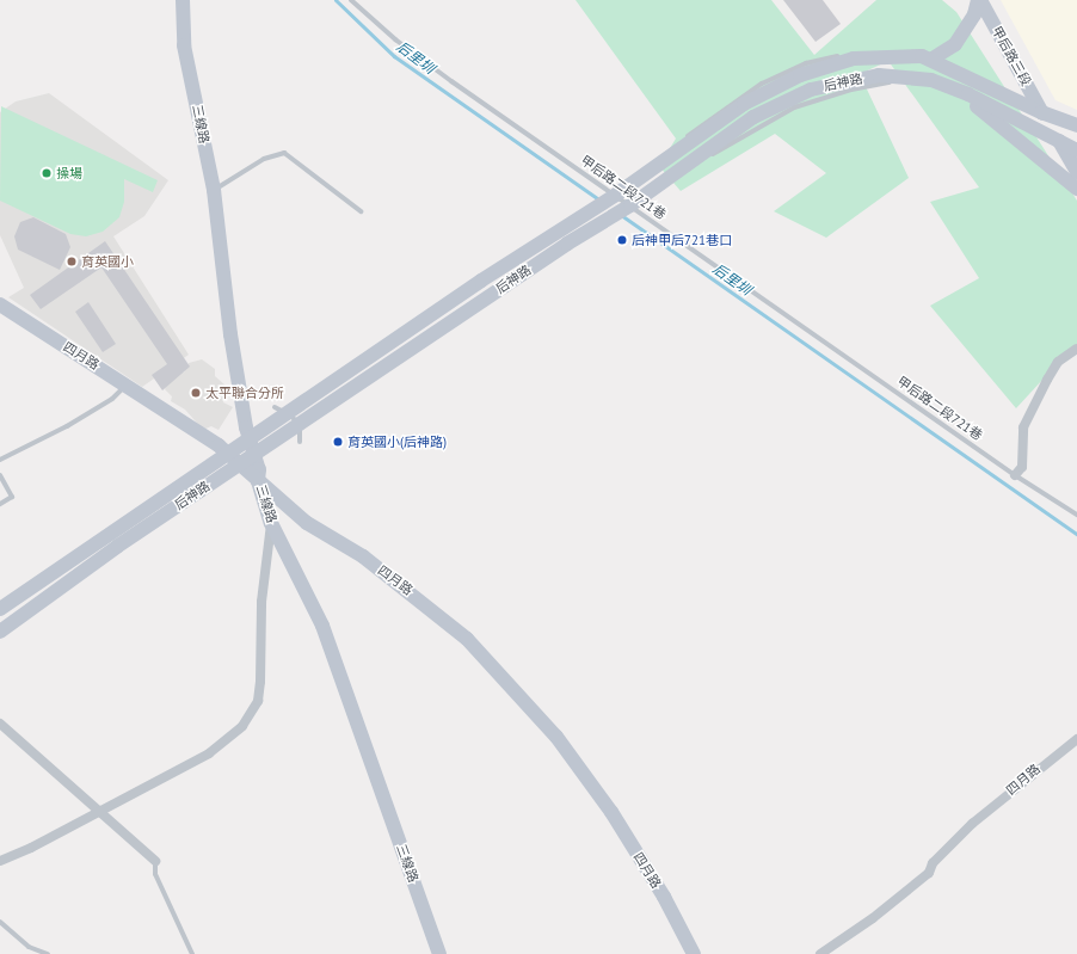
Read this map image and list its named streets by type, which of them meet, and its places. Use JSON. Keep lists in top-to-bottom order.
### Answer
{
  "streets": {
    "street": [
      "甲后路三段",
      "后神路",
      "三線路",
      "四月路"
    ],
    "lane": ["甲后路二段721巷"]
  },
  "crossings": [
    ["甲后路三段", "后神路"],
    ["后神路", "甲后路二段721巷"],
    ["三線路", "四月路"]
  ],
  "water": ["后里圳"],
  "places": [
    "操場",
    "后神甲后721巷口",
    "育英國小",
    "太平聯合分所",
    "育英國小(后神路)"
  ]
}
